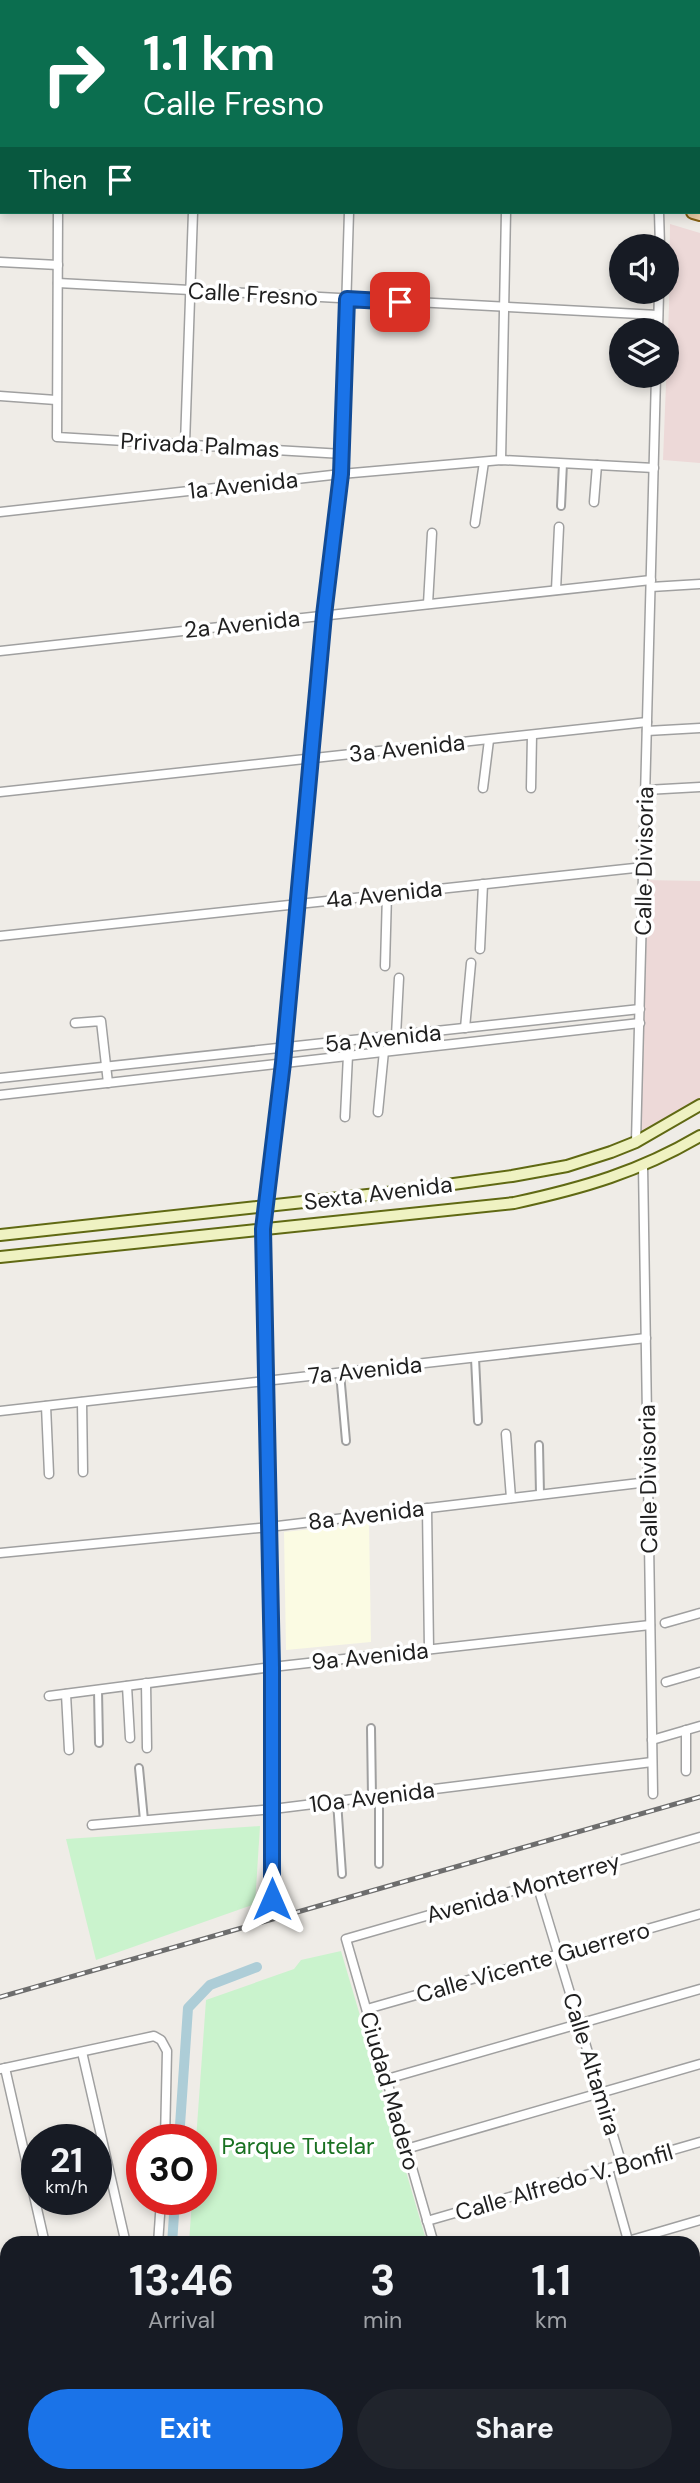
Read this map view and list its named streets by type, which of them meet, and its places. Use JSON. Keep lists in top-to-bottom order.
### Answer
{
  "streets": {
    "main road": ["Sexta Avenida"],
    "street": [
      "Calle Fresno",
      "Privada Palmas",
      "1a Avenida",
      "2a Avenida",
      "3a Avenida",
      "Calle Divisoria",
      "4a Avenida",
      "5a Avenida",
      "7a Avenida",
      "8a Avenida",
      "9a Avenida",
      "10a Avenida",
      "Avenida Monterrey",
      "Calle Vicente Guerrero",
      "Calle Altamira",
      "Ciudad Madero",
      "Calle Alfredo V. Bonfil"
    ]
  },
  "crossings": [
    ["1a Avenida", "Calle Divisoria"],
    ["2a Avenida", "Calle Divisoria"],
    ["3a Avenida", "Calle Divisoria"],
    ["Calle Divisoria", "4a Avenida"],
    ["Calle Divisoria", "5a Avenida"],
    ["Calle Divisoria", "Sexta Avenida"],
    ["Calle Divisoria", "7a Avenida"],
    ["Calle Divisoria", "8a Avenida"],
    ["Calle Divisoria", "9a Avenida"],
    ["Calle Divisoria", "10a Avenida"],
    ["Avenida Monterrey", "Calle Altamira"],
    ["Avenida Monterrey", "Ciudad Madero"],
    ["Calle Vicente Guerrero", "Calle Altamira"],
    ["Calle Vicente Guerrero", "Ciudad Madero"],
    ["Calle Altamira", "Calle Alfredo V. Bonfil"],
    ["Ciudad Madero", "Calle Alfredo V. Bonfil"]
  ],
  "parks": ["Parque Tutelar"],
  "page": {
    "turn": ["1.1 km", "Calle Fresno"],
    "then": "Then",
    "speed": "21 km/h",
    "limit": "30",
    "eta": [
      "13:46",
      "Arrival",
      "3",
      "min",
      "1.1",
      "km"
    ],
    "buttons": ["Exit", "Share"]
  }
}
